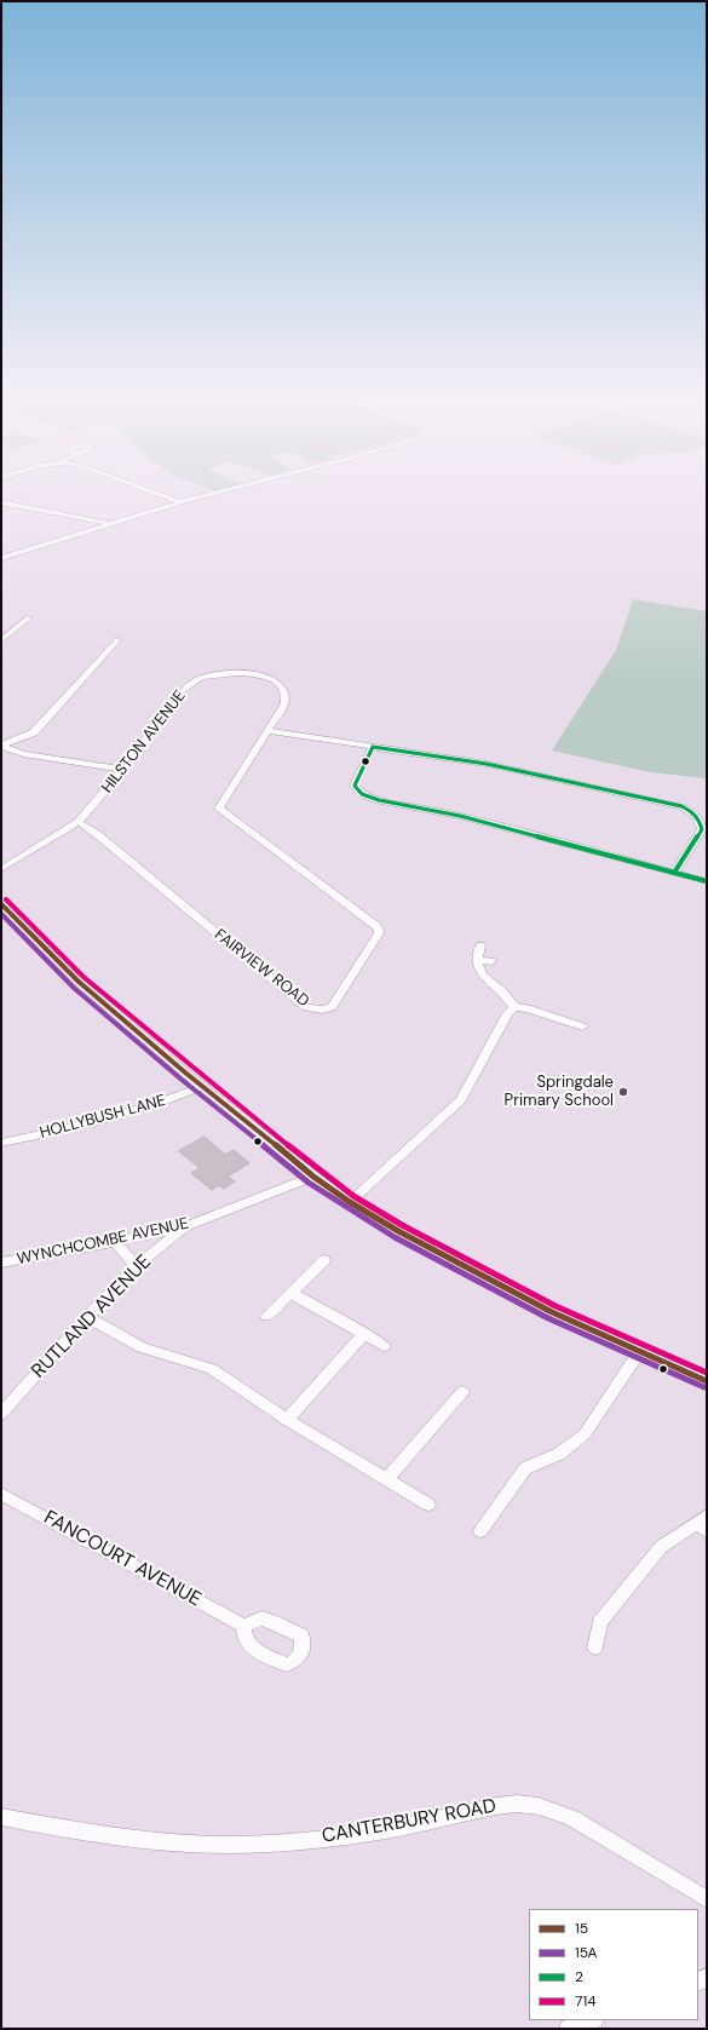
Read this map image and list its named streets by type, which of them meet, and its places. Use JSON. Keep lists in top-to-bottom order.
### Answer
{
  "streets": {
    "street": [
      "HILSTON AVENUE",
      "FAIRVIEW ROAD",
      "HOLLYBUSH LANE",
      "WYNCHCOMBE AVENUE",
      "RUTLAND AVENUE",
      "FANCOURT AVENUE",
      "CANTERBURY ROAD"
    ]
  },
  "crossings": [
    ["HILSTON AVENUE", "FAIRVIEW ROAD"],
    ["WYNCHCOMBE AVENUE", "RUTLAND AVENUE"]
  ],
  "places": ["Springdale Primary School"],
  "lines": [
    "transit line 2",
    "transit line 714",
    "transit line 15",
    "transit line 15A"
  ],
  "legend": [
    "15",
    "15A",
    "2",
    "714"
  ]
}
